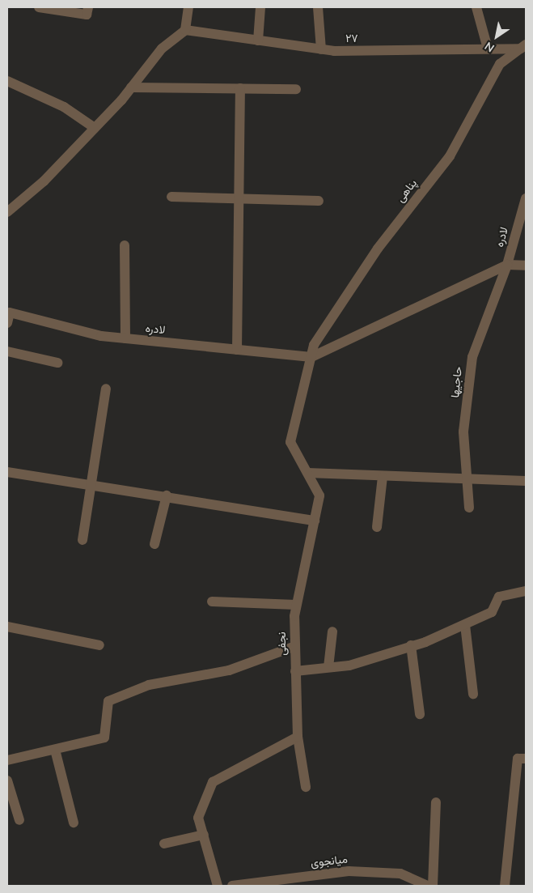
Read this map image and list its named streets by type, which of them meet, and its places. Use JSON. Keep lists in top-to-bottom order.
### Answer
{
  "streets": {
    "street": [
      "۲۷",
      "پناهی",
      "لادره",
      "حاجیها",
      "نجفی",
      "میانجوی"
    ]
  },
  "crossings": [
    ["۲۷", "پناهی"],
    ["پناهی", "لادره"],
    ["پناهی", "نجفی"],
    ["لادره", "حاجیها"],
    ["لادره", "نجفی"]
  ],
  "north": "bottom left"
}
